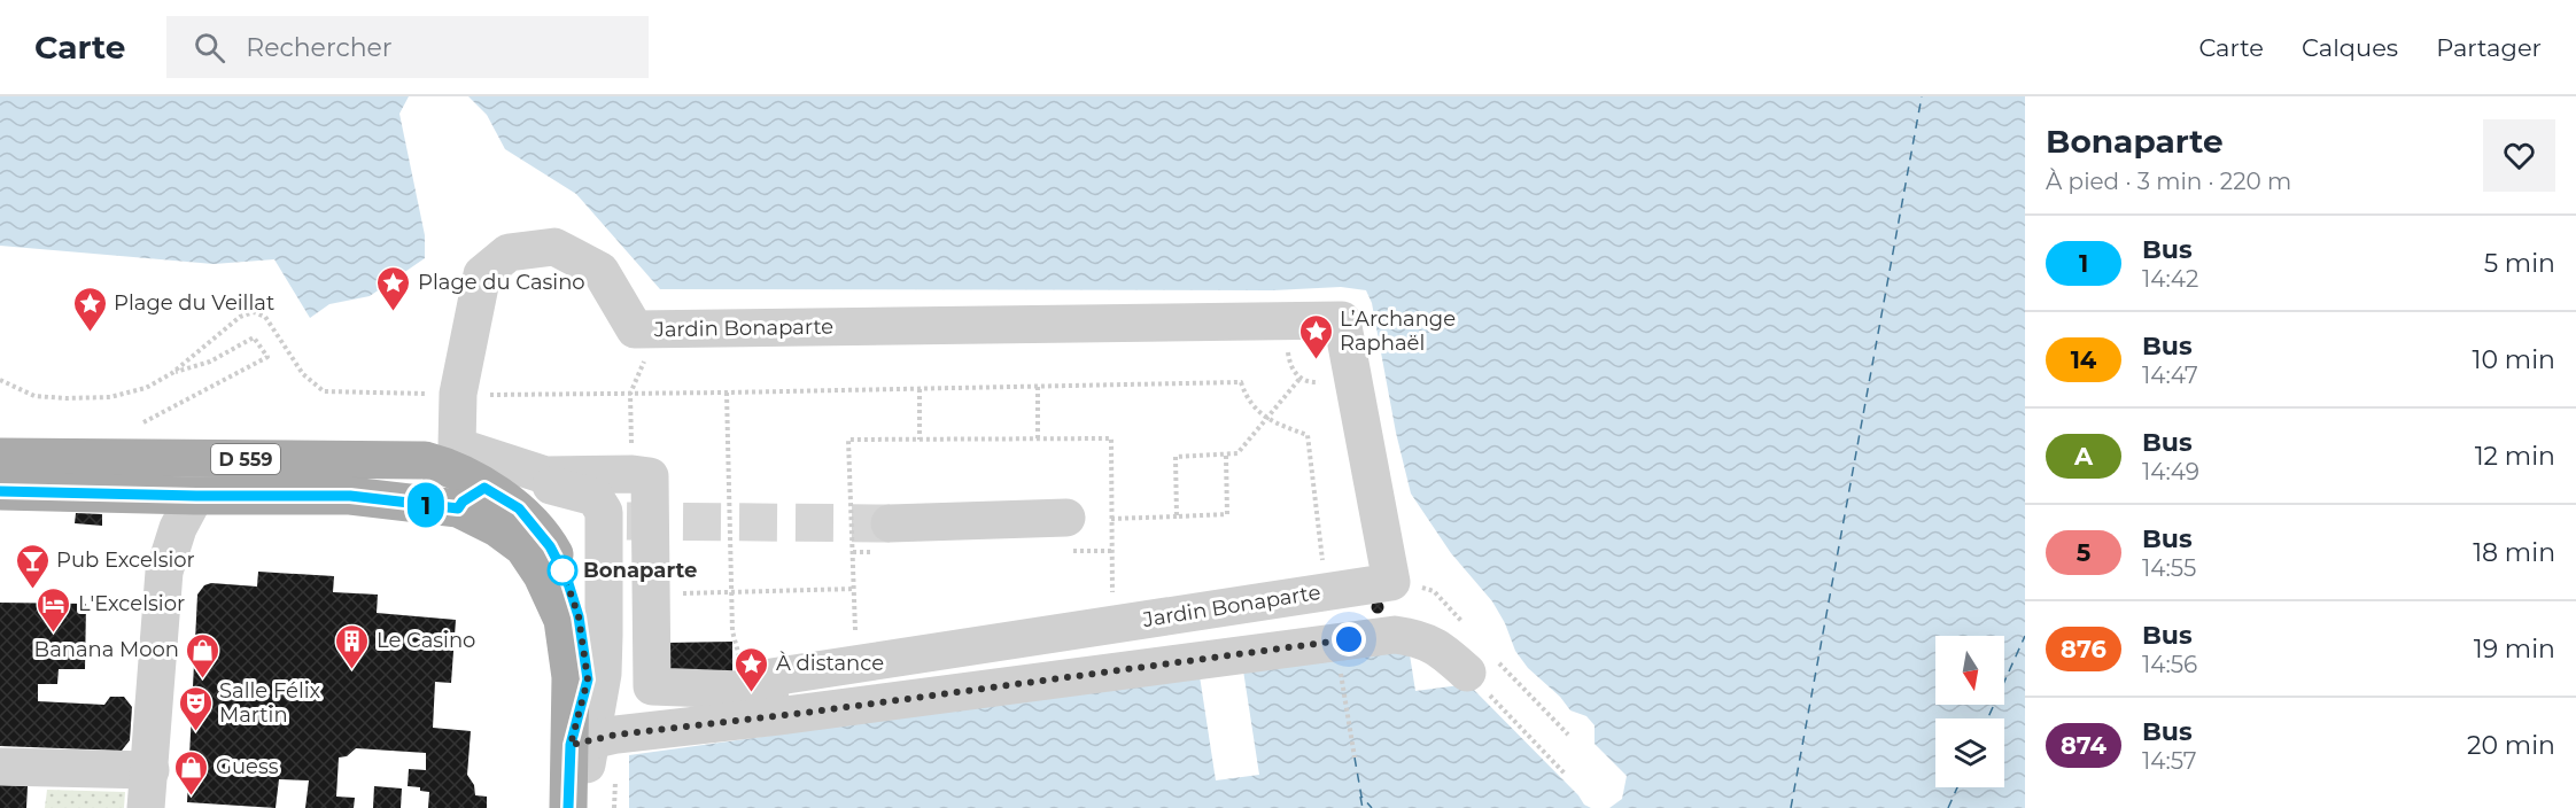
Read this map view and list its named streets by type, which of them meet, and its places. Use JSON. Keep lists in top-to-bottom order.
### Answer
{
  "streets": {
    "main road": ["D 559"],
    "street": ["Jardin Bonaparte"]
  },
  "places": {
    "place": [
      "Plage du Casino",
      "Plage du Veillat",
      "L’Archange Raphaël",
      "À distance"
    ],
    "other": ["Bonaparte"],
    "bar": ["Pub Excelsior"],
    "hotel": ["L'Excelsior"],
    "building": ["Le Casino"],
    "shop": ["Banana Moon", "Guess"],
    "theatre": ["Salle Félix Martin"]
  },
  "lines": ["bus line 1"],
  "north": "bottom",
  "page": {
    "header": "Carte",
    "search": "Rechercher",
    "nav": ["Carte", "Calques", "Partager"],
    "on_map": "1",
    "heading": ["Bonaparte", "À pied · 3 min · 220 m"],
    "list": [
      {
        "mark": "1",
        "name": "Bus",
        "note": "14:42",
        "value": "5 min"
      },
      {
        "mark": "14",
        "name": "Bus",
        "note": "14:47",
        "value": "10 min"
      },
      {
        "mark": "A",
        "name": "Bus",
        "note": "14:49",
        "value": "12 min"
      },
      {
        "mark": "5",
        "name": "Bus",
        "note": "14:55",
        "value": "18 min"
      },
      {
        "mark": "876",
        "name": "Bus",
        "note": "14:56",
        "value": "19 min"
      },
      {
        "mark": "874",
        "name": "Bus",
        "note": "14:57",
        "value": "20 min"
      }
    ]
  }
}
